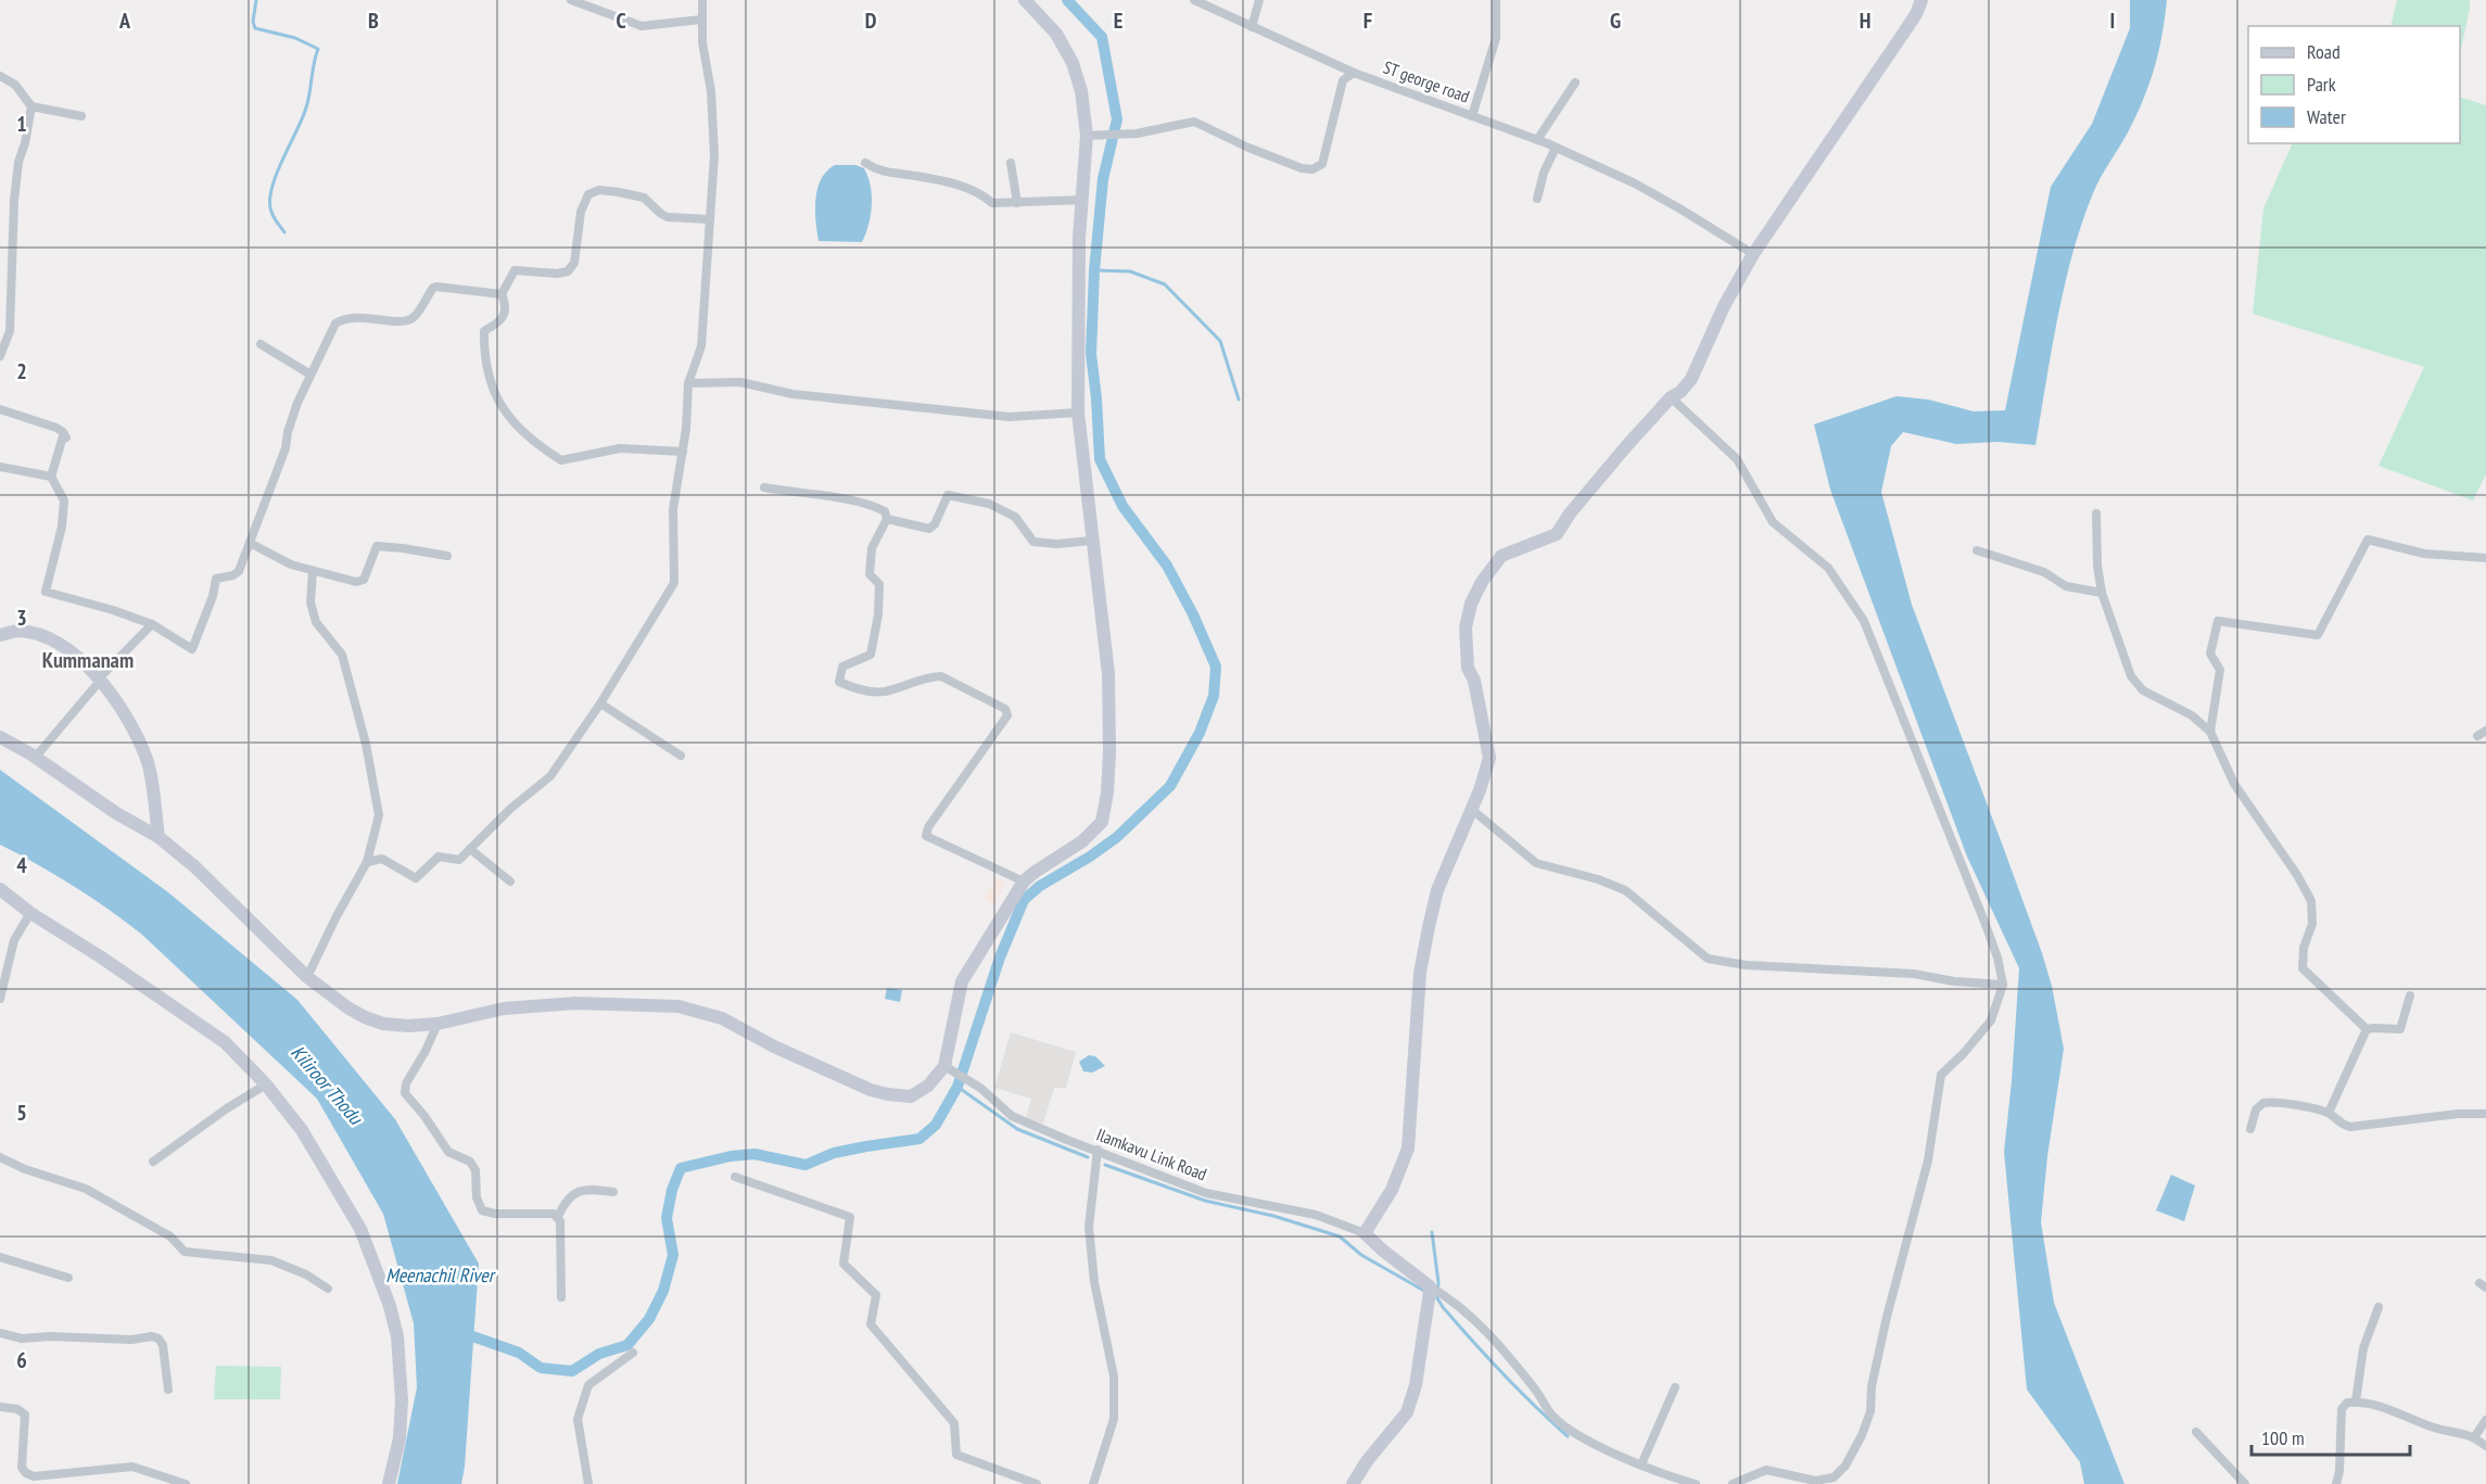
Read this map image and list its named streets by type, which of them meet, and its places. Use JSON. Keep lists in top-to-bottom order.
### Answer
{
  "streets": {
    "street": ["ST george road", "Ilamkavu Link Road"]
  },
  "districts": ["Kummanam"],
  "water": ["Kiliroor Thodu", "Meenachil River"],
  "legend": ["Road", "Park", "Water"],
  "scale_bar": "100 m",
  "grid": {
    "columns": [
      "A",
      "B",
      "C",
      "D",
      "E",
      "F",
      "G",
      "H",
      "I"
    ],
    "rows": [
      "1",
      "2",
      "3",
      "4",
      "5",
      "6"
    ]
  }
}
